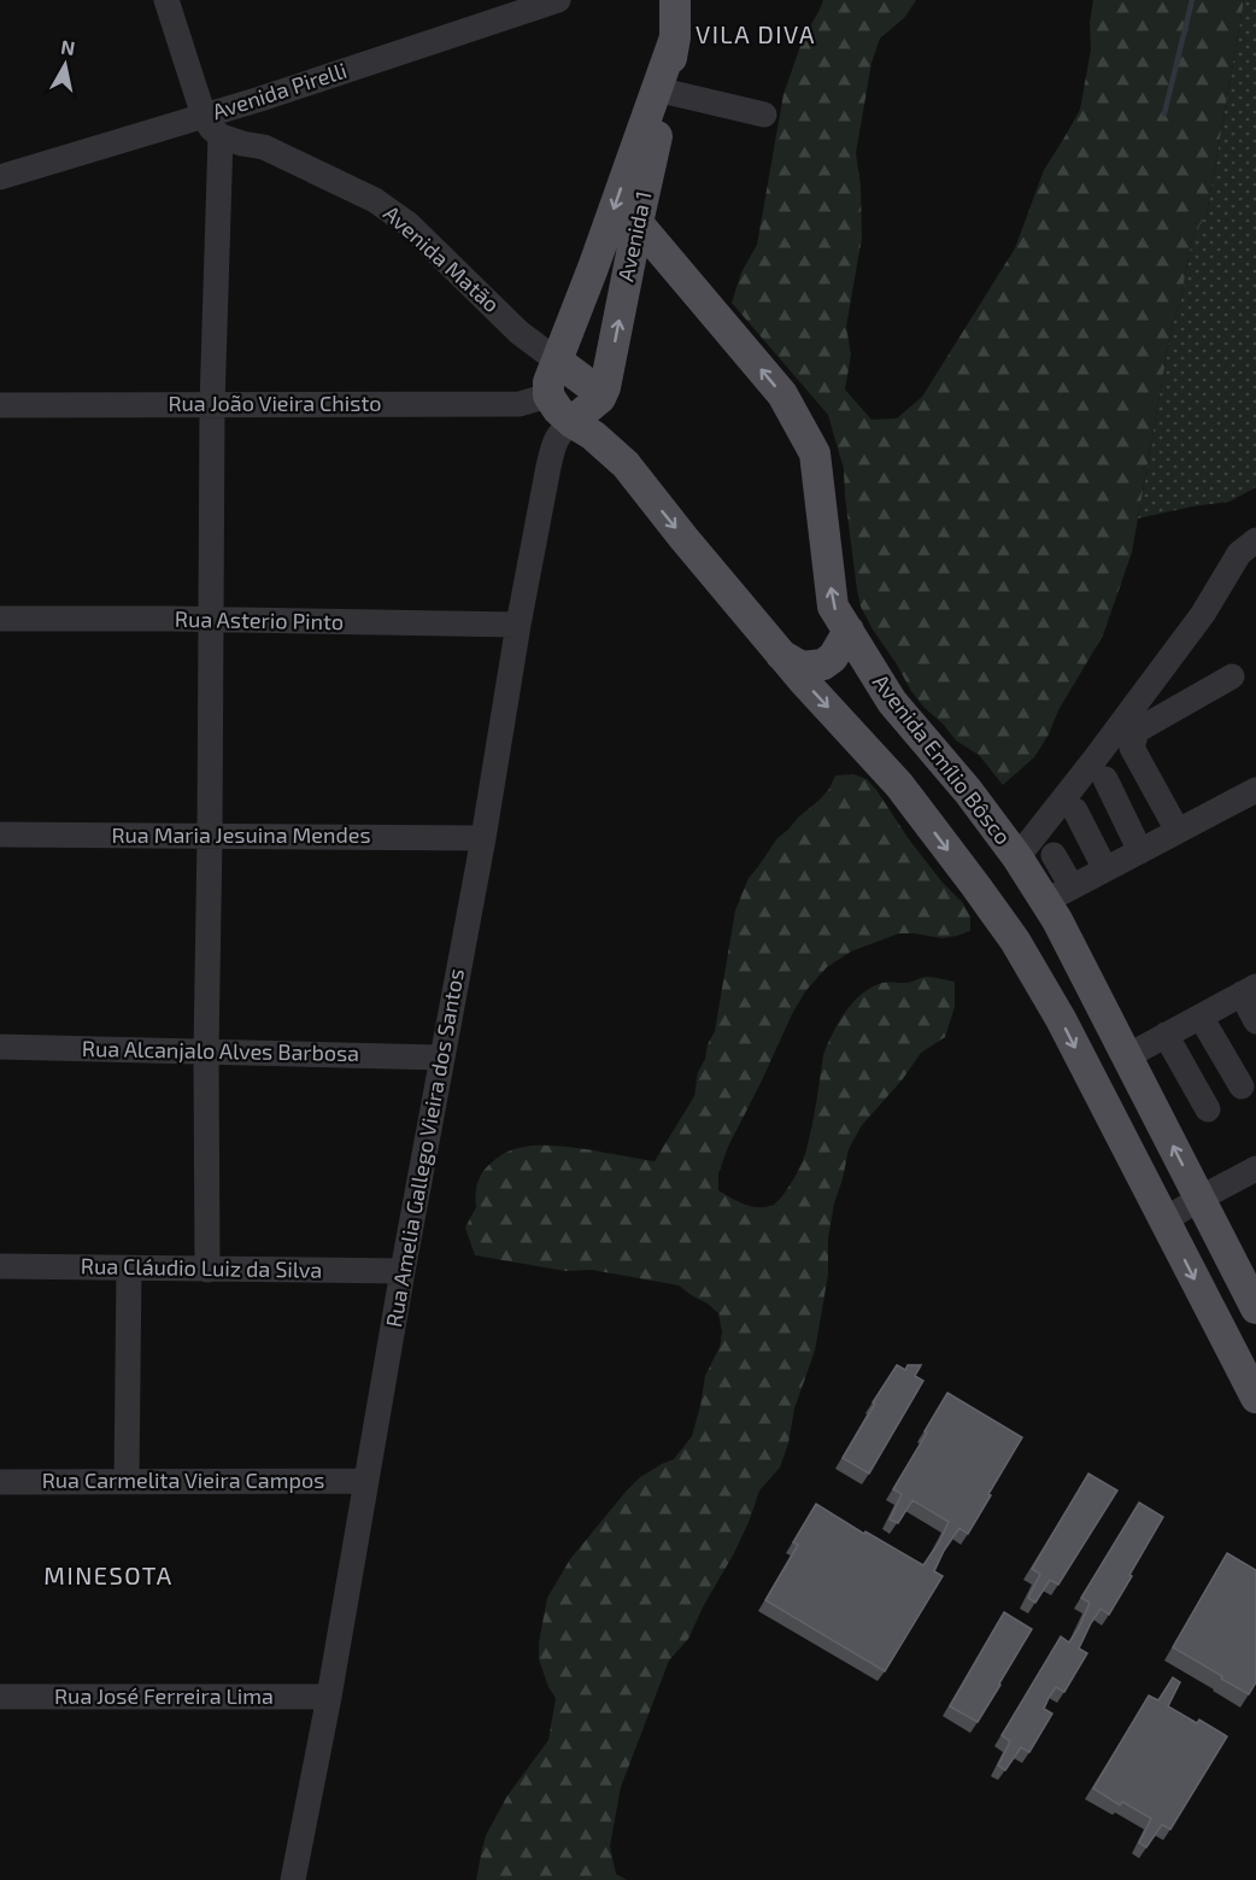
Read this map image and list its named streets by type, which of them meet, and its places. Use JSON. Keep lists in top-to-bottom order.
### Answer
{
  "streets": {
    "main road": ["Avenida 1", "Avenida Emílio Bôsco"],
    "street": [
      "Avenida Pirelli",
      "Avenida Matão",
      "Rua João Vieira Chisto",
      "Rua Asterio Pinto",
      "Rua Maria Jesuina Mendes",
      "Rua Alcanjalo Alves Barbosa",
      "Rua Amelia Gallego Vieira dos Santos",
      "Rua Cláudio Luiz da Silva",
      "Rua Carmelita Vieira Campos",
      "Rua José Ferreira Lima"
    ]
  },
  "crossings": [
    ["Avenida 1", "Avenida Emílio Bôsco"],
    ["Rua Asterio Pinto", "Rua Amelia Gallego Vieira dos Santos"],
    ["Rua Maria Jesuina Mendes", "Rua Amelia Gallego Vieira dos Santos"],
    ["Rua Alcanjalo Alves Barbosa", "Rua Amelia Gallego Vieira dos Santos"],
    ["Rua Amelia Gallego Vieira dos Santos", "Rua Cláudio Luiz da Silva"],
    ["Rua Amelia Gallego Vieira dos Santos", "Rua Carmelita Vieira Campos"],
    ["Rua Amelia Gallego Vieira dos Santos", "Rua José Ferreira Lima"]
  ],
  "districts": ["VILA DIVA", "MINESOTA"],
  "north": "top"
}
